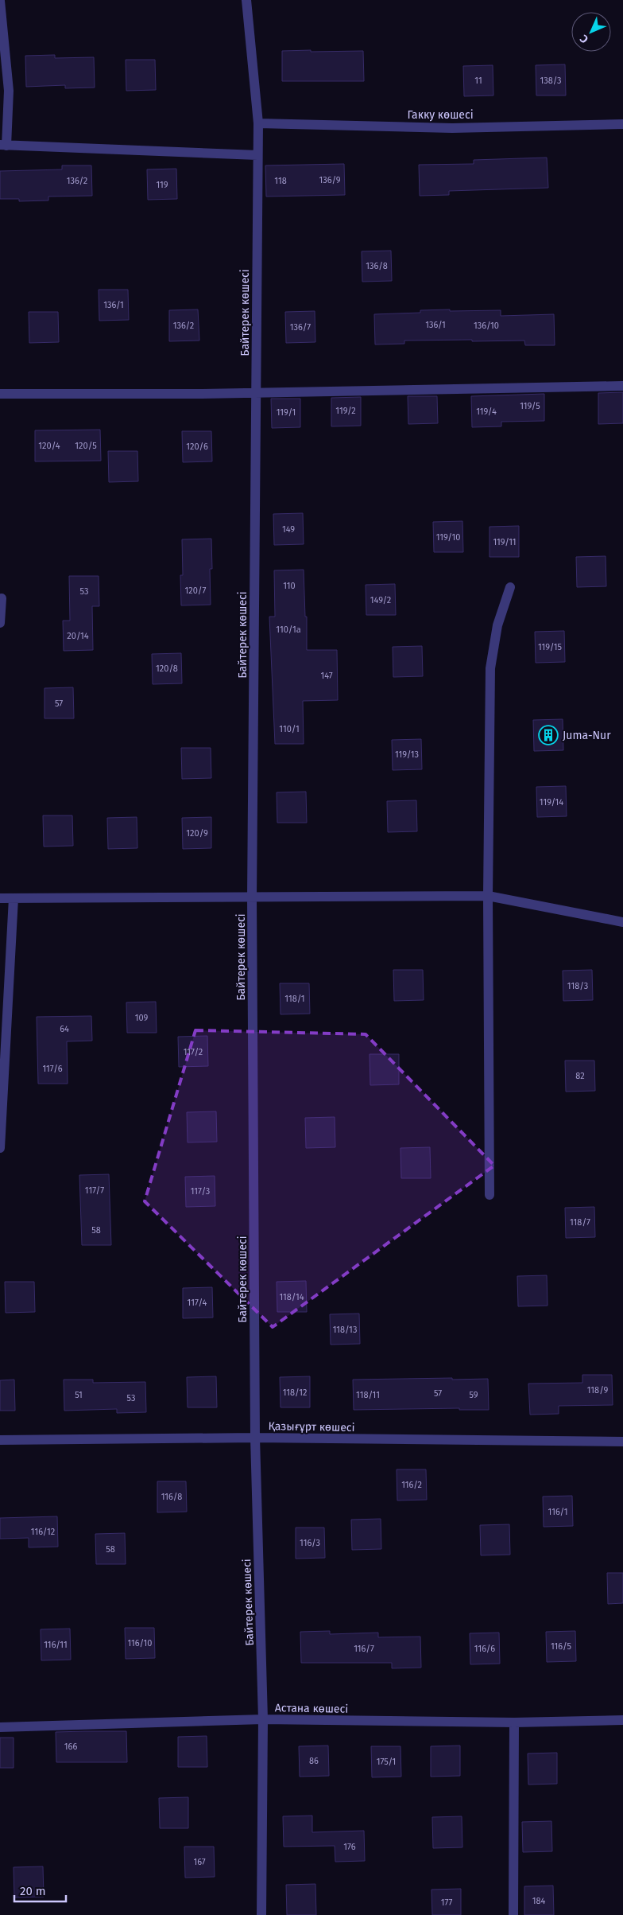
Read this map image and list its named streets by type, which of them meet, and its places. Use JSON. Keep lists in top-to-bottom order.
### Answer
{
  "streets": {
    "street": [
      "Гакку көшесі",
      "Байтерек көшесі",
      "Қазығұрт көшесі",
      "Астана көшесі"
    ]
  },
  "crossings": [
    ["Гакку көшесі", "Байтерек көшесі"],
    ["Байтерек көшесі", "Қазығұрт көшесі"],
    ["Байтерек көшесі", "Астана көшесі"]
  ],
  "places": {
    "building": ["Juma-Nur"]
  },
  "house_numbers": [
    "11",
    "138/3",
    "136/9",
    "136/2",
    "118",
    "119",
    "136/8",
    "136/1",
    "136/1",
    "136/2",
    "136/10",
    "136/7",
    "119/5",
    "119/2",
    "119/4",
    "119/1",
    "120/4",
    "120/5",
    "120/6",
    "149",
    "119/10",
    "119/11",
    "110",
    "120/7",
    "53",
    "149/2",
    "110/1а",
    "20/14",
    "119/15",
    "120/8",
    "147",
    "57",
    "110/1",
    "119/13",
    "119/14",
    "120/9",
    "118/3",
    "118/1",
    "109",
    "64",
    "117/2",
    "117/6",
    "82",
    "117/7",
    "117/3",
    "118/7",
    "58",
    "118/14",
    "117/4",
    "118/13",
    "118/9",
    "118/12",
    "57",
    "51",
    "118/11",
    "59",
    "53",
    "116/2",
    "116/8",
    "116/1",
    "116/12",
    "116/3",
    "58",
    "116/10",
    "116/11",
    "116/5",
    "116/7",
    "116/6",
    "166",
    "86",
    "175/1",
    "176",
    "167",
    "184",
    "177"
  ],
  "scale_bar": "20 m",
  "north": "bottom left"
}
